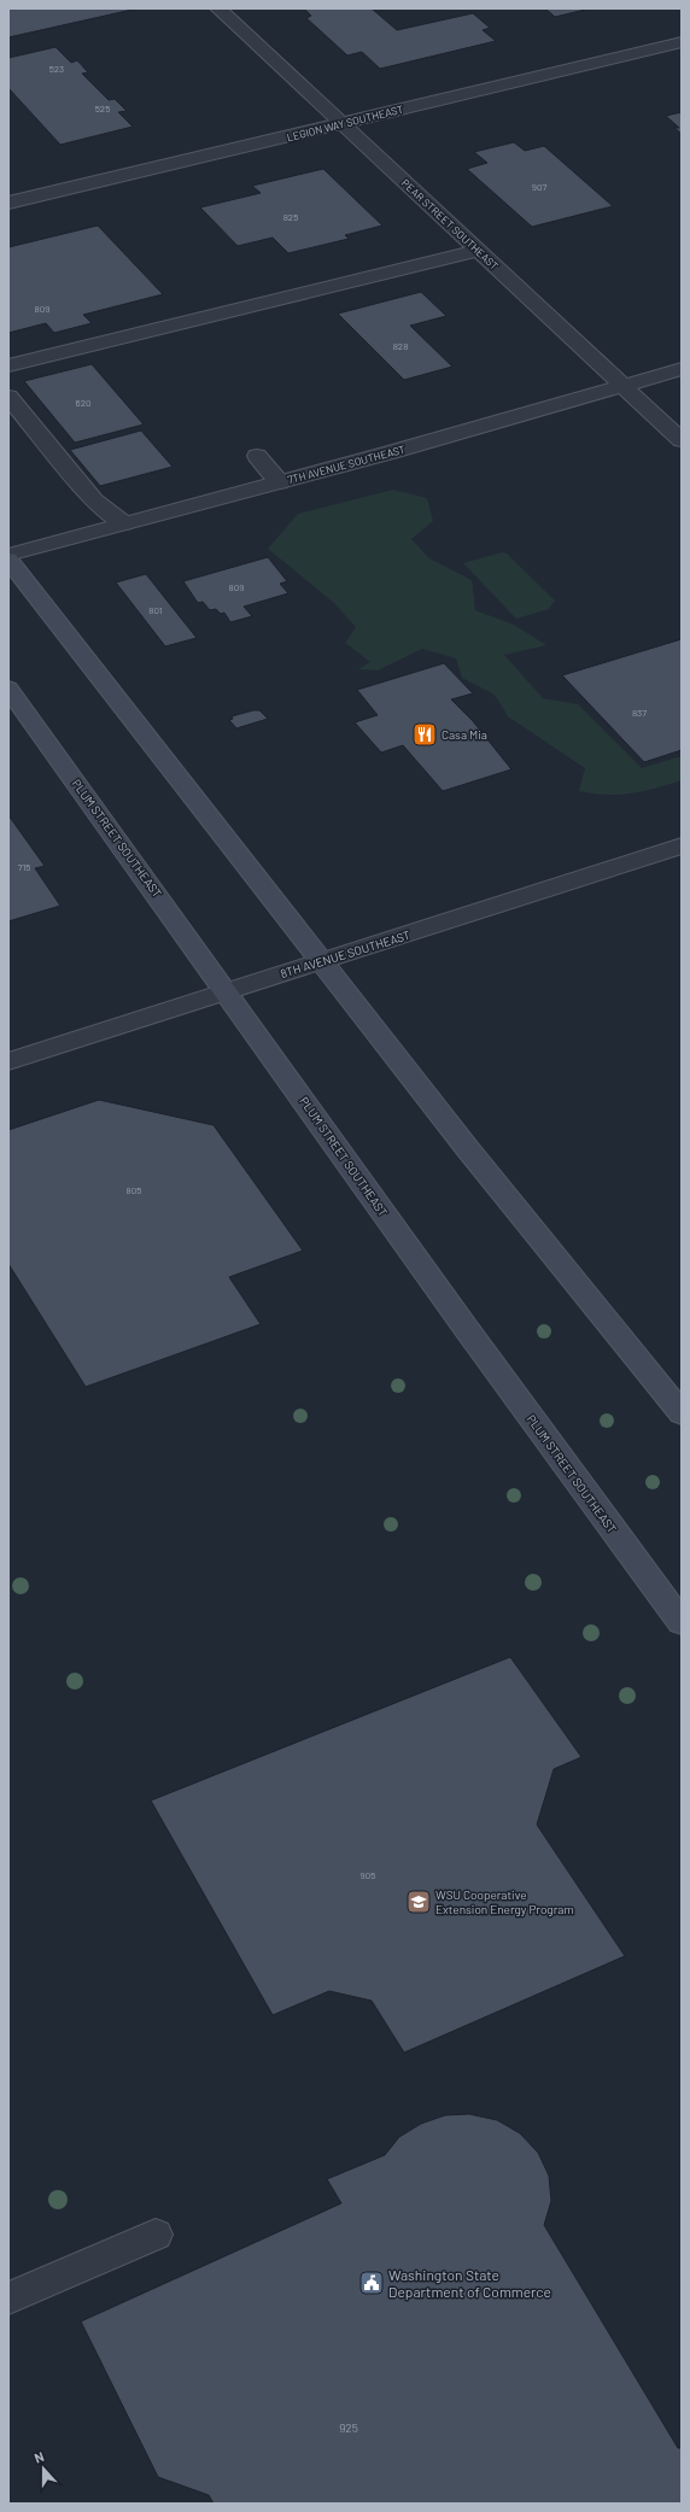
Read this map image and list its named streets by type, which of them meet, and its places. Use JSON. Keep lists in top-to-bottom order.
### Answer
{
  "streets": {
    "main road": ["PLUM STREET SOUTHEAST"],
    "street": [
      "LEGION WAY SOUTHEAST",
      "PEAR STREET SOUTHEAST",
      "7TH AVENUE SOUTHEAST",
      "8TH AVENUE SOUTHEAST"
    ]
  },
  "crossings": [
    ["LEGION WAY SOUTHEAST", "PEAR STREET SOUTHEAST"],
    ["PEAR STREET SOUTHEAST", "7TH AVENUE SOUTHEAST"],
    ["PLUM STREET SOUTHEAST", "8TH AVENUE SOUTHEAST"]
  ],
  "places": {
    "restaurant": ["Casa Mia"],
    "school or university": ["WSU Cooperative Extension Energy Program"],
    "public building": ["Washington State Department of Commerce"]
  },
  "house_numbers": [
    "523",
    "525",
    "907",
    "825",
    "809",
    "828",
    "620",
    "809",
    "801",
    "837",
    "715",
    "805",
    "905",
    "925"
  ],
  "north": "top"
}
